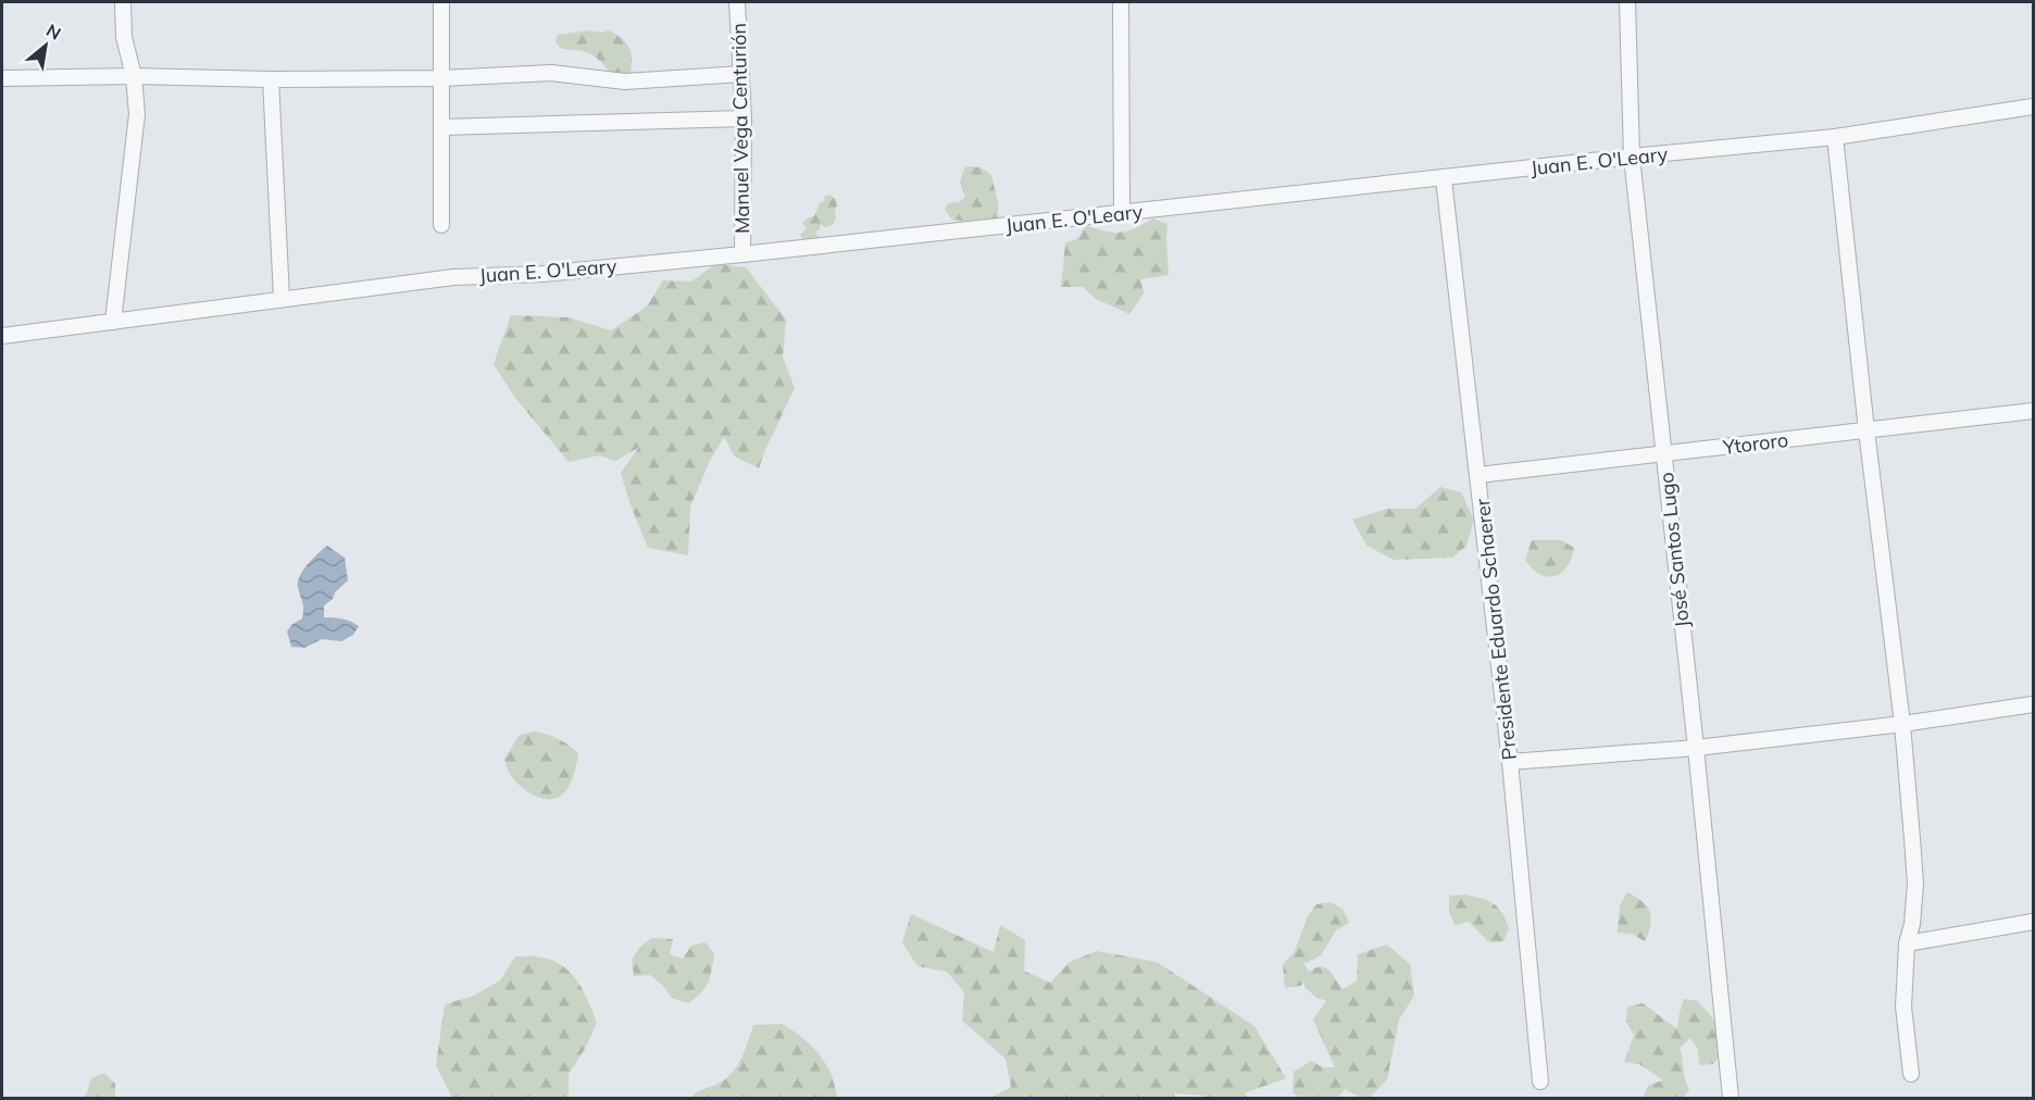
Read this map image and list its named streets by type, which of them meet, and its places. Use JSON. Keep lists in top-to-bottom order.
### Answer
{
  "streets": {
    "street": [
      "Manuel Vega Centurión",
      "Juan E. O'Leary",
      "Ytororo",
      "José Santos Lugo",
      "Presidente Eduardo Schaerer"
    ]
  },
  "crossings": [
    ["Manuel Vega Centurión", "Juan E. O'Leary"],
    ["Juan E. O'Leary", "José Santos Lugo"],
    ["Juan E. O'Leary", "Presidente Eduardo Schaerer"],
    ["Ytororo", "José Santos Lugo"],
    ["Ytororo", "Presidente Eduardo Schaerer"]
  ],
  "north": "top right"
}
